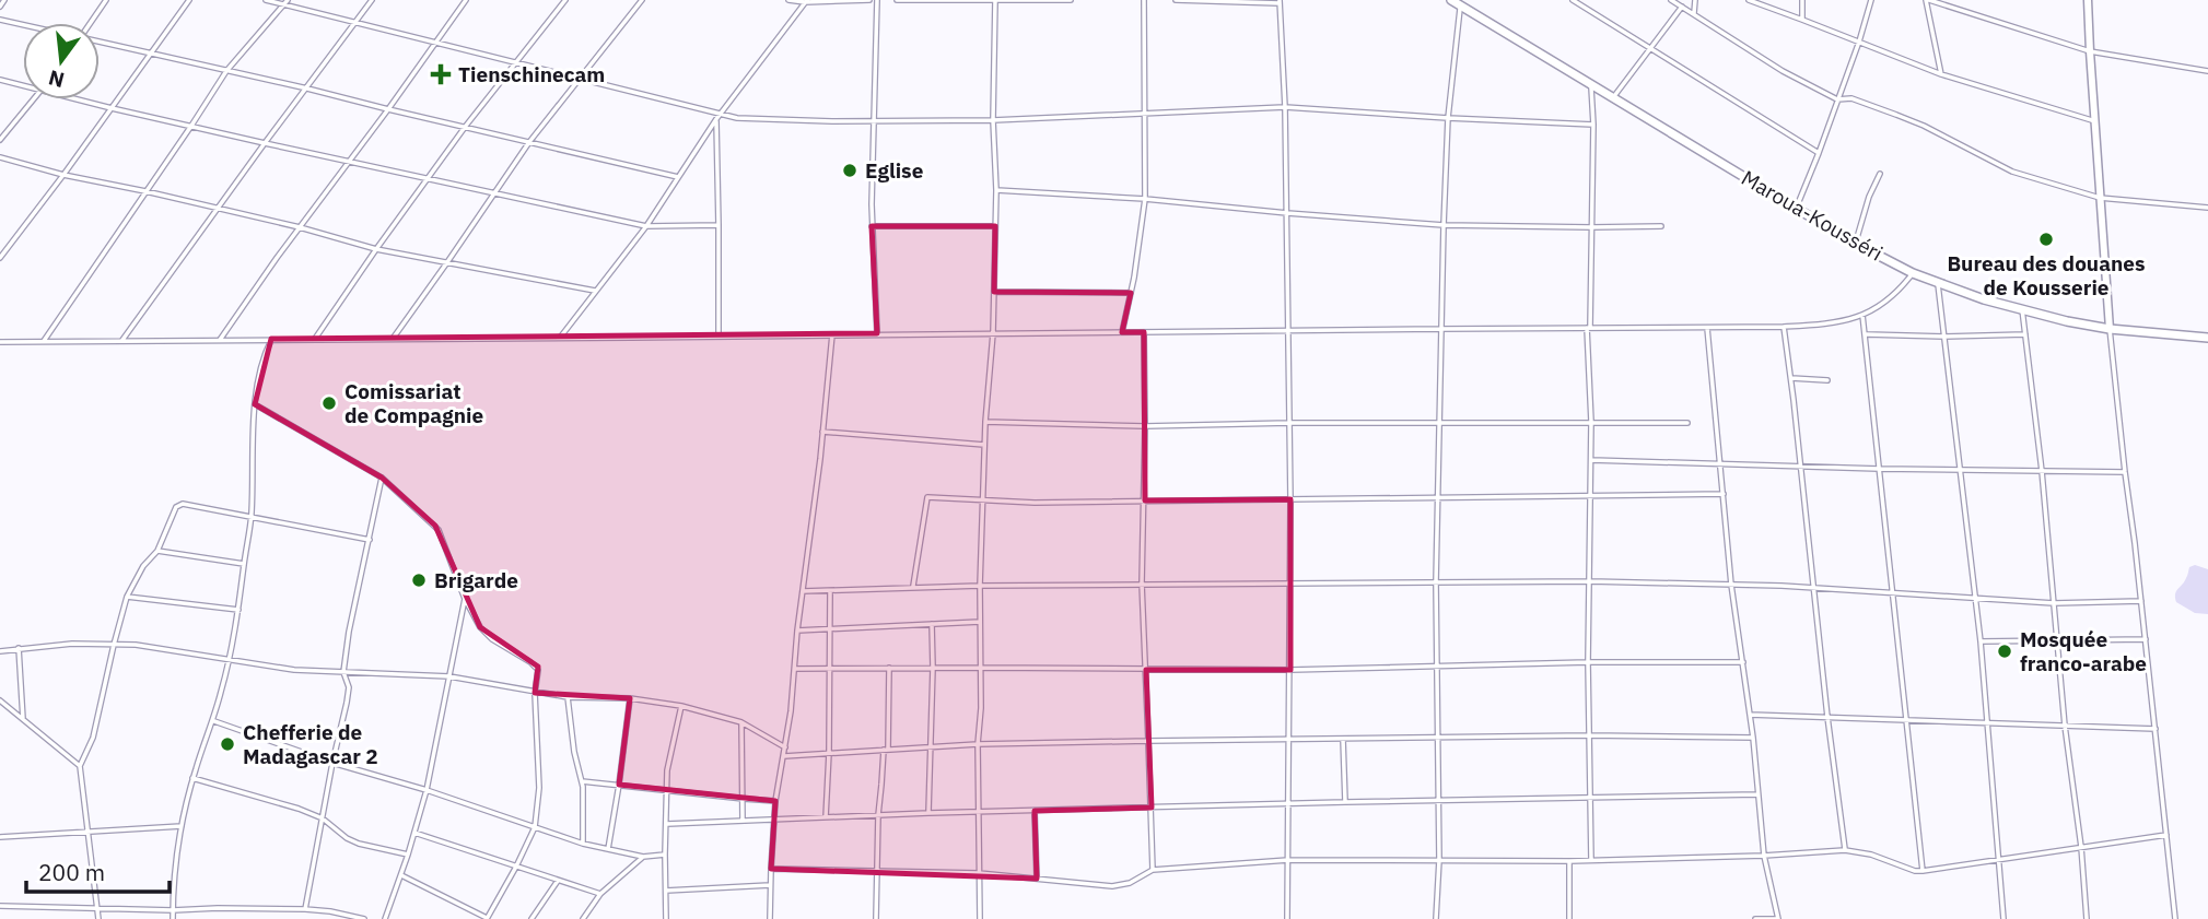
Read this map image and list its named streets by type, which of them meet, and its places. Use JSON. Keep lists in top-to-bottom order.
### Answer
{
  "streets": {
    "highway": ["Maroua-Kousséri"]
  },
  "places": {
    "health": ["Tienschinecam"],
    "other": [
      "Eglise",
      "Bureau des douanes de Kousserie",
      "Comissariat de Compagnie",
      "Brigarde",
      "Mosquée franco-arabe",
      "Chefferie de Madagascar 2"
    ]
  },
  "scale_bar": "200 m",
  "north": "bottom"
}
